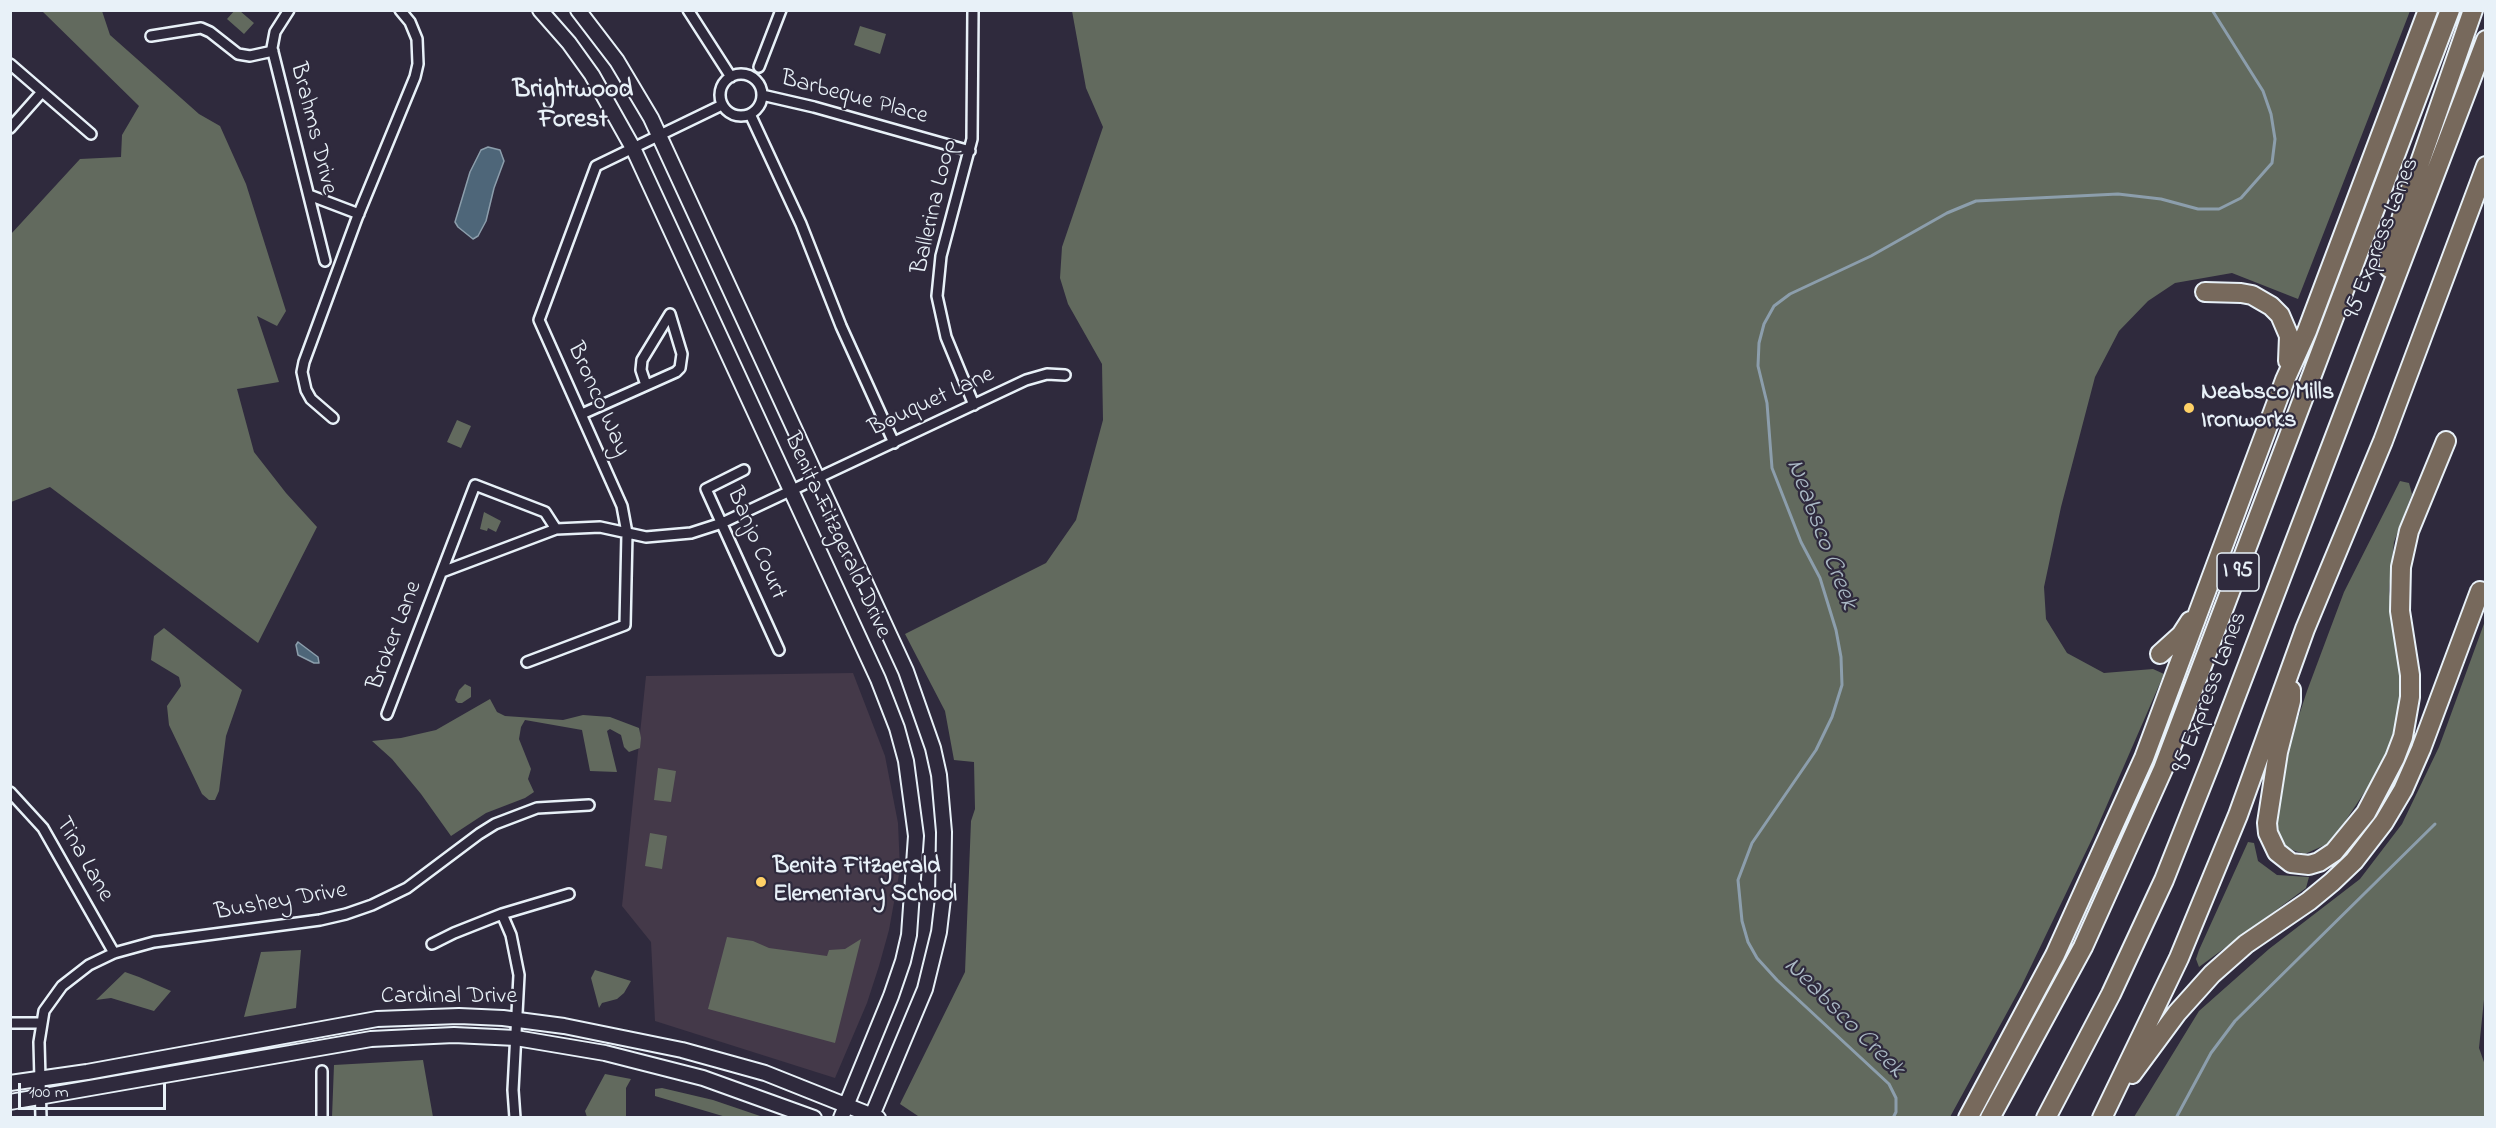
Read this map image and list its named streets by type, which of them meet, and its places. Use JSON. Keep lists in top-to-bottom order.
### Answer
{
  "streets": {
    "highway": ["95 Express Lanes", "I 95"],
    "main road": ["Benita Fitzgerald Drive", "Cardinal Drive"],
    "street": [
      "Barbeque Place",
      "Brahms Drive",
      "Ballerina Loop",
      "Bronco Way",
      "Bouquet Lane",
      "Banjo Court",
      "Broker Lane",
      "Tina Lane",
      "Bushey Drive"
    ]
  },
  "crossings": [
    ["Barbeque Place", "Ballerina Loop"],
    ["Ballerina Loop", "Bouquet Lane"],
    ["Bronco Way", "Benita Fitzgerald Drive"],
    ["Bronco Way", "Broker Lane"],
    ["Bouquet Lane", "Benita Fitzgerald Drive"],
    ["Bouquet Lane", "Broker Lane"],
    ["Benita Fitzgerald Drive", "Broker Lane"],
    ["Benita Fitzgerald Drive", "Cardinal Drive"],
    ["Banjo Court", "Broker Lane"],
    ["Tina Lane", "Bushey Drive"],
    ["Bushey Drive", "Cardinal Drive"]
  ],
  "districts": ["Brightwood Forest"],
  "water": ["Neabsco Creek"],
  "places": ["Neabsco Mills Ironworks", "Benita Fitzgerald Elementary School"],
  "scale_bar": "100 m"
}
